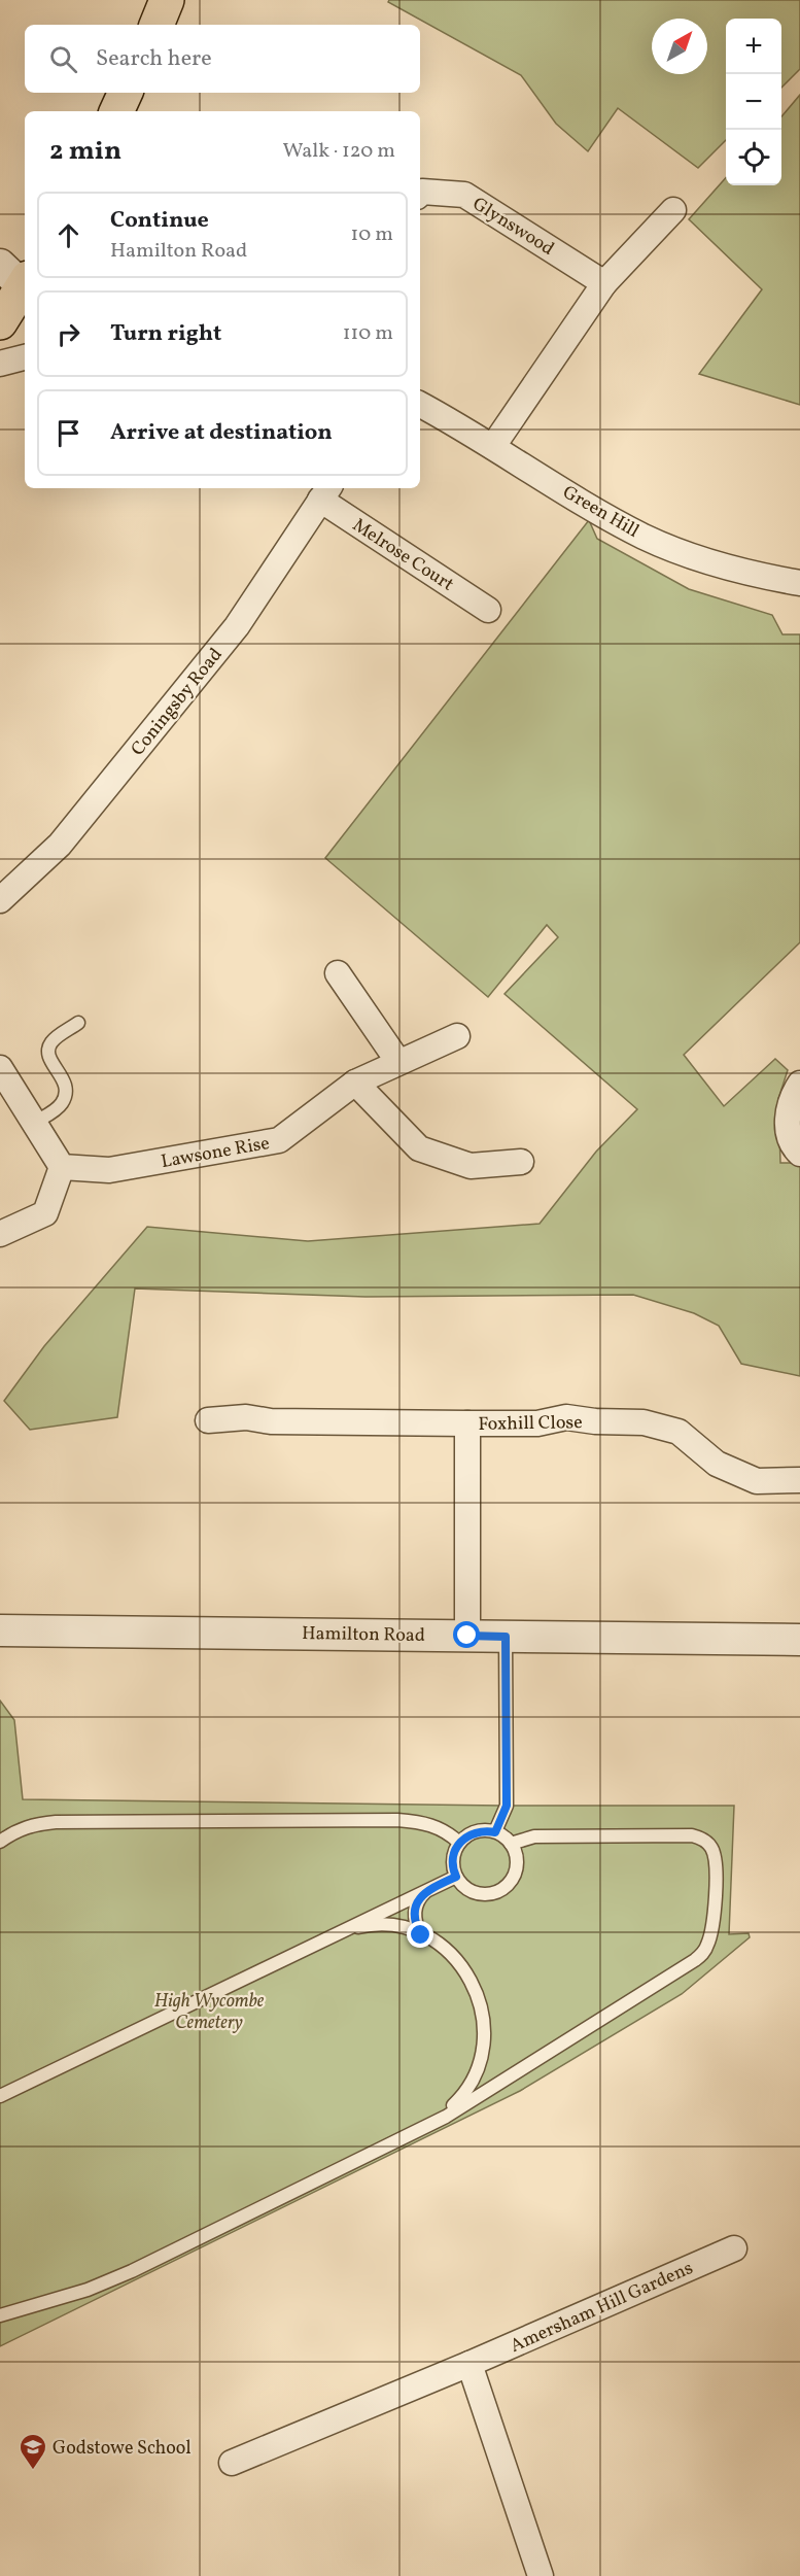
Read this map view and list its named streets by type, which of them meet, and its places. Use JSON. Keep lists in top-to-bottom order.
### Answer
{
  "streets": {
    "street": [
      "Glynswood",
      "Green Hill",
      "Melrose Court",
      "Coningsby Road",
      "Lawsone Rise",
      "Foxhill Close",
      "Hamilton Road",
      "Amersham Hill Gardens"
    ]
  },
  "crossings": [
    ["Melrose Court", "Coningsby Road"],
    ["Foxhill Close", "Hamilton Road"]
  ],
  "parks": ["High Wycombe Cemetery"],
  "places": {
    "school or university": ["Godstowe School"]
  },
  "north": "top right",
  "page": {
    "map_buttons": ["+", "−"],
    "search": "Search here",
    "heading": ["2 min", "Walk · 120 m"],
    "list": [
      ["Continue", "Hamilton Road", "10 m"],
      ["Turn right", "110 m"],
      "Arrive at destination"
    ]
  }
}
